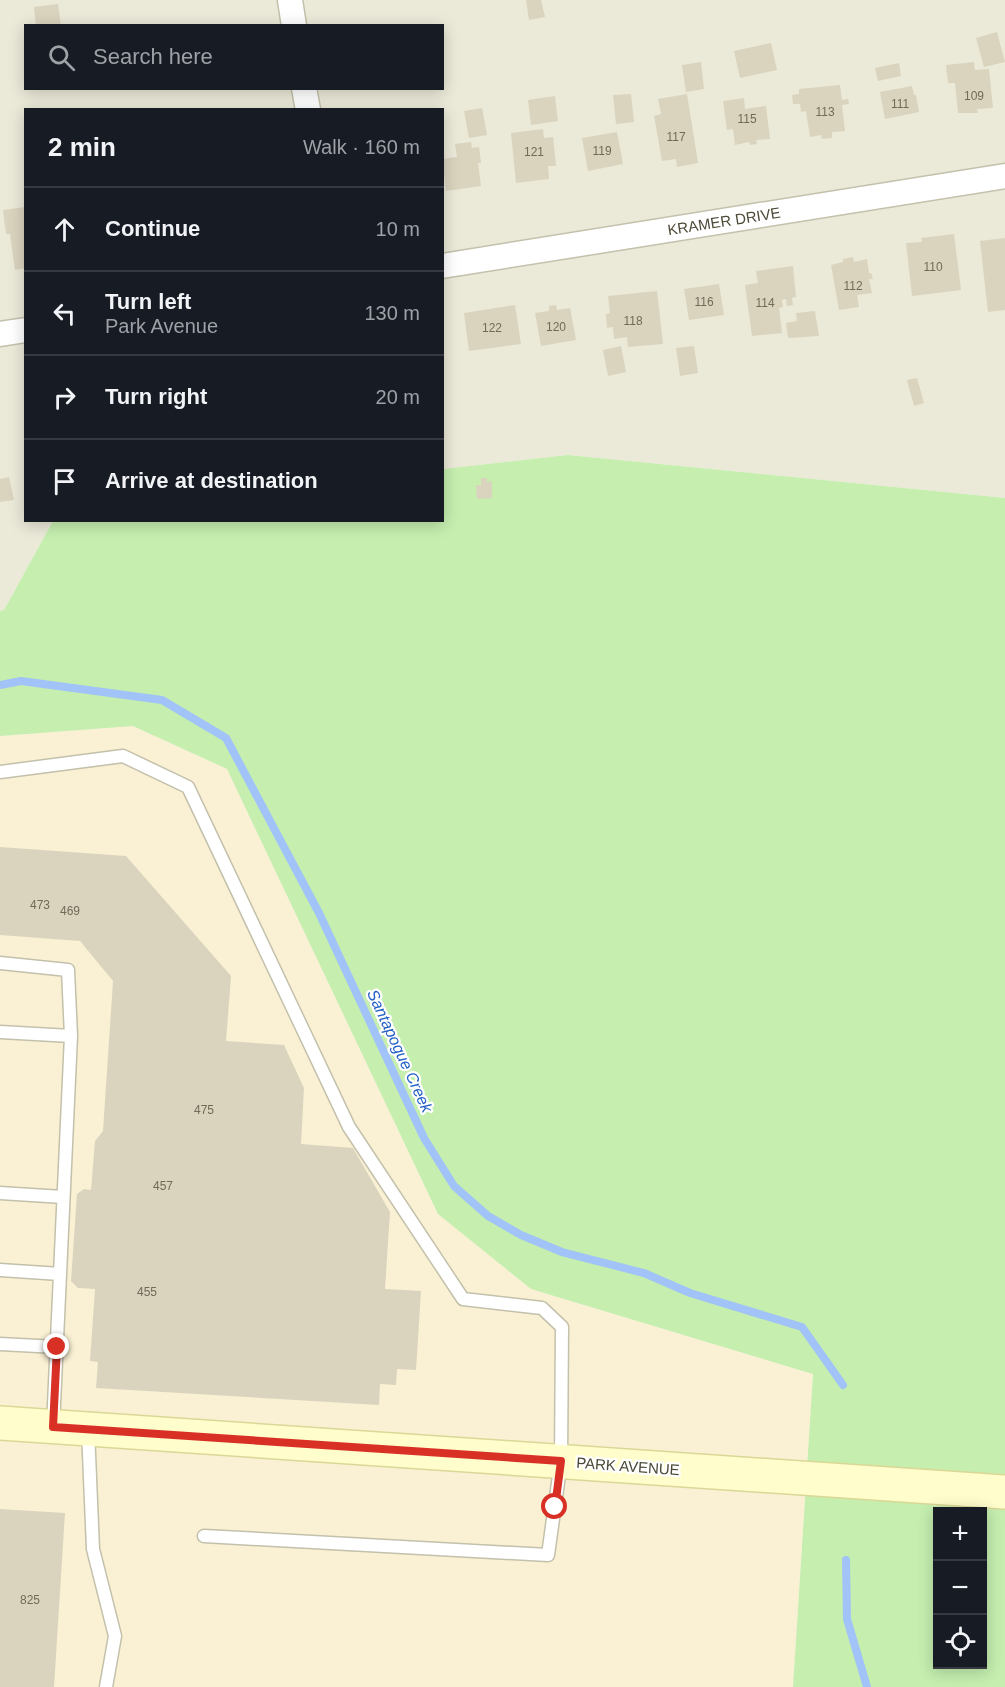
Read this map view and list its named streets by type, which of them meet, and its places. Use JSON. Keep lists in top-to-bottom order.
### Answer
{
  "streets": {
    "street": ["KRAMER DRIVE", "PARK AVENUE"]
  },
  "water": ["Santapogue Creek"],
  "house_numbers": [
    "109",
    "111",
    "113",
    "115",
    "117",
    "119",
    "121",
    "110",
    "112",
    "116",
    "114",
    "118",
    "120",
    "122",
    "473",
    "469",
    "475",
    "457",
    "455",
    "825"
  ],
  "page": {
    "search": "Search here",
    "heading": ["2 min", "Walk · 160 m"],
    "list": [
      ["Continue", "10 m"],
      ["Turn left", "Park Avenue", "130 m"],
      ["Turn right", "20 m"],
      "Arrive at destination"
    ],
    "map_buttons": ["+", "−"]
  }
}
